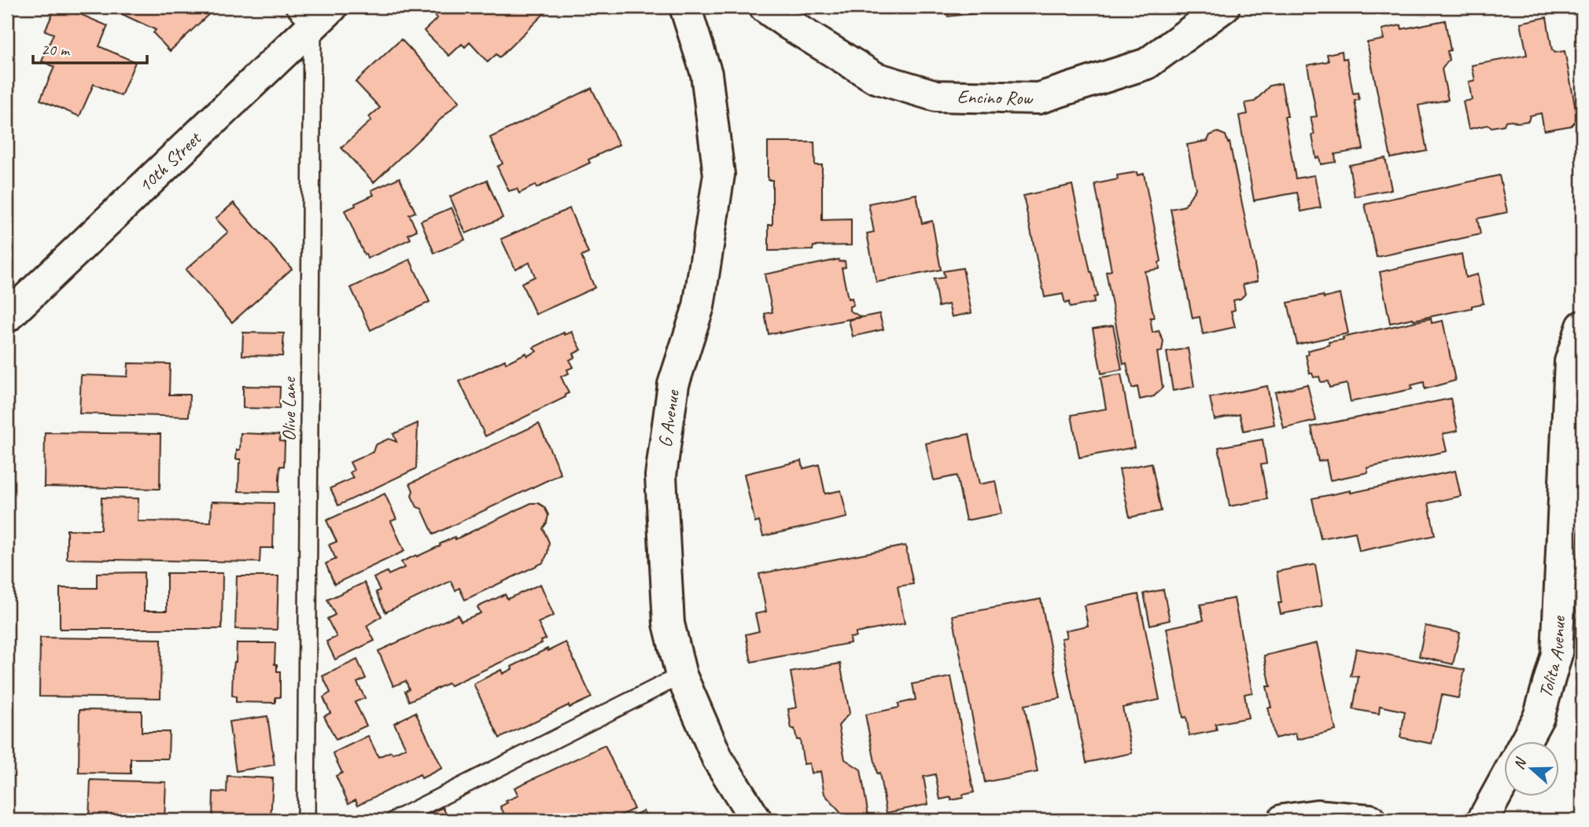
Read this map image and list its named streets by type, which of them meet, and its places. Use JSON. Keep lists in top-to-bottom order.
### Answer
{
  "streets": {
    "street": [
      "Encino Row",
      "10th Street",
      "G Avenue",
      "Tolita Avenue"
    ],
    "lane": ["Olive Lane"]
  },
  "crossings": [
    ["10th Street", "Olive Lane"]
  ],
  "scale_bar": "20 m",
  "north": "left"
}
